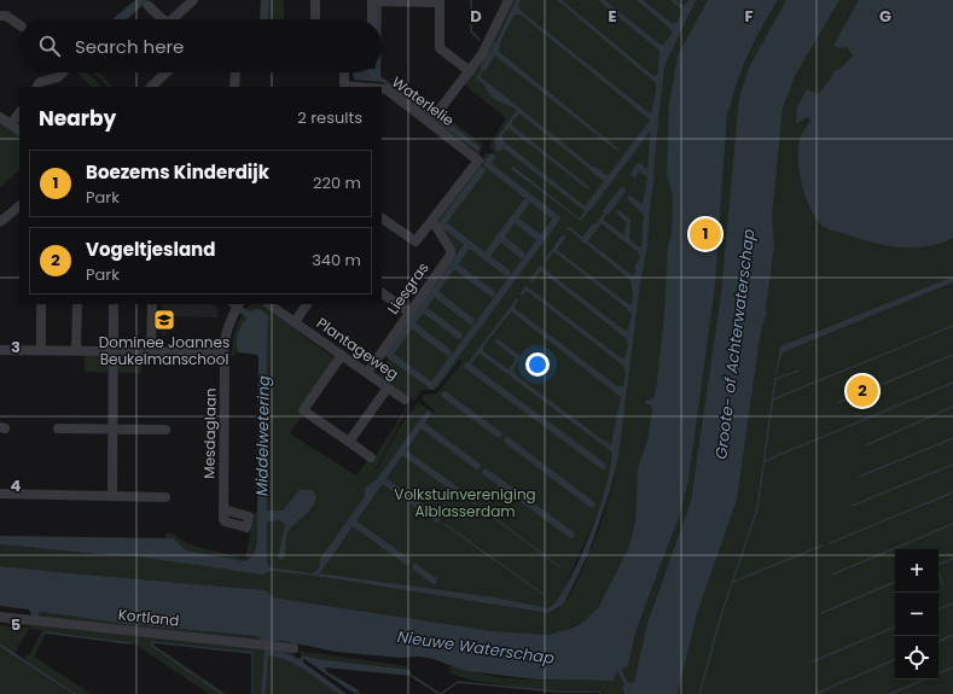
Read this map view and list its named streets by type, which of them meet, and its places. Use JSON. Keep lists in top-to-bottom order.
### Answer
{
  "streets": {
    "street": [
      "Waterlelie",
      "Liesgras",
      "Plantageweg",
      "Mesdaglaan",
      "Kortland"
    ]
  },
  "crossings": [
    ["Waterlelie", "Liesgras"],
    ["Liesgras", "Plantageweg"]
  ],
  "water": ["Groote- of Achterwaterschap", "Middelwetering", "Nieuwe Waterschap"],
  "parks": ["Volkstuinvereniging Alblasserdam"],
  "places": {
    "school or university": ["Dominee Joannes Beukelmanschool"]
  },
  "page": {
    "search": "Search here",
    "heading": ["Nearby", "2 results"],
    "list": [
      {
        "mark": "1",
        "name": "Boezems Kinderdijk",
        "note": "Park",
        "value": "220 m"
      },
      {
        "mark": "2",
        "name": "Vogeltjesland",
        "note": "Park",
        "value": "340 m"
      }
    ],
    "pins": ["1", "2"],
    "map_buttons": ["+", "−"]
  },
  "grid": {
    "columns": [
      "D",
      "E",
      "F",
      "G"
    ],
    "rows": ["3", "4", "5"]
  }
}
